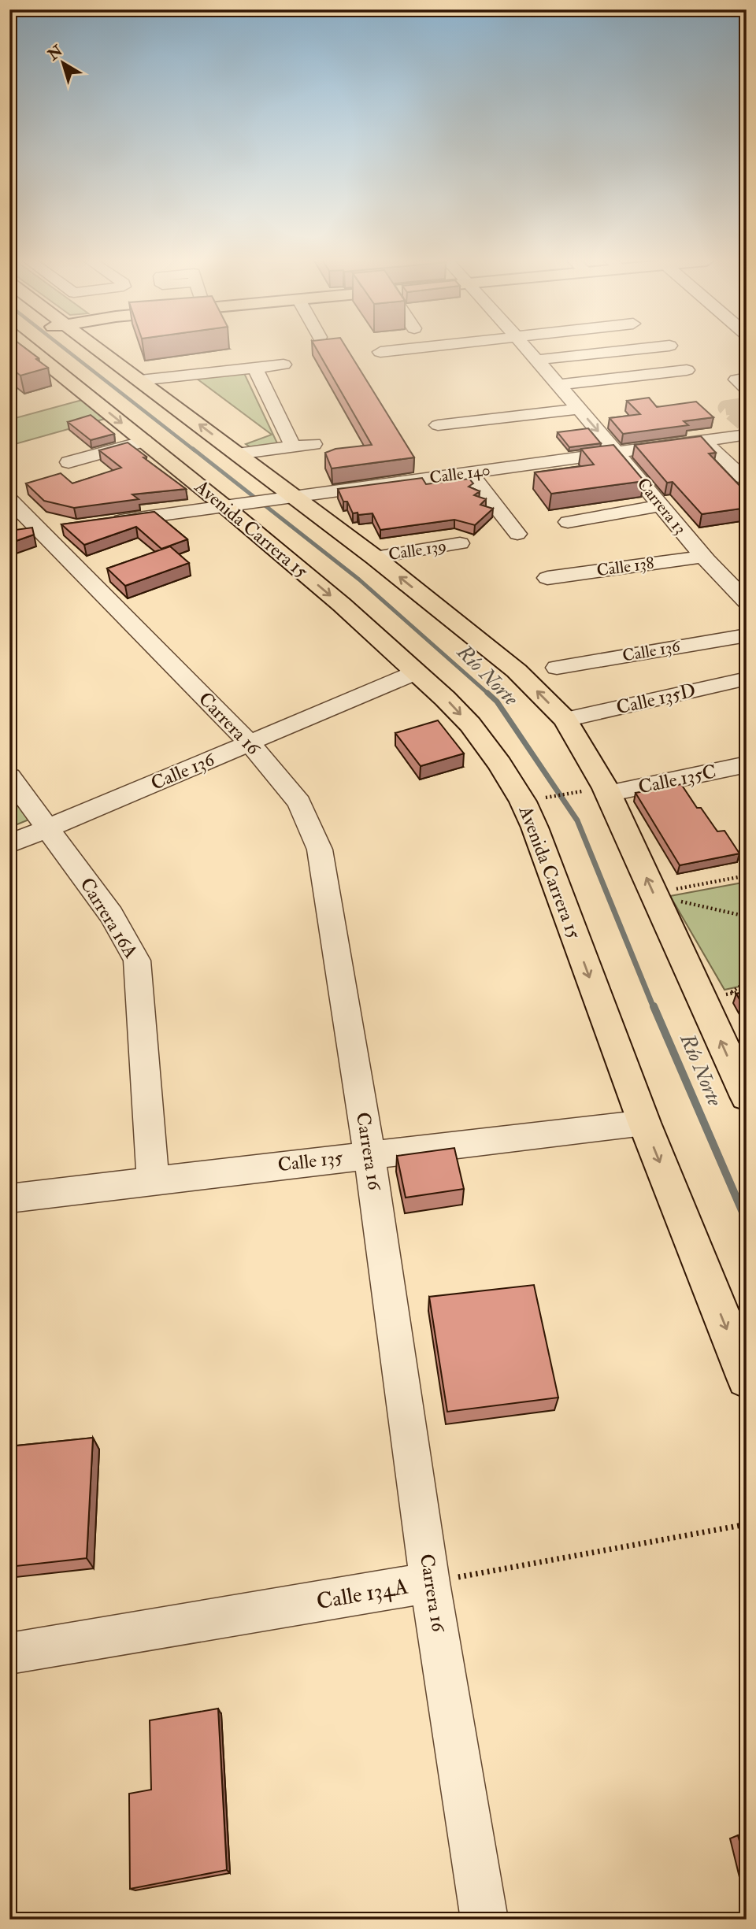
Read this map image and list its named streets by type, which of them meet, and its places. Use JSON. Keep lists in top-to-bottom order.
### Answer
{
  "streets": {
    "main road": ["Avenida Carrera 15"],
    "street": [
      "Calle 140",
      "Carrera 13",
      "Calle 139",
      "Calle 138",
      "Calle 136",
      "Calle 135D",
      "Carrera 16",
      "Calle 135C",
      "Carrera 16A",
      "Calle 135",
      "Calle 134A"
    ]
  },
  "crossings": [
    ["Calle 140", "Carrera 13"],
    ["Calle 140", "Avenida Carrera 15"],
    ["Carrera 13", "Calle 138"],
    ["Avenida Carrera 15", "Calle 136"],
    ["Avenida Carrera 15", "Calle 135"],
    ["Calle 136", "Carrera 16"],
    ["Calle 136", "Carrera 16A"],
    ["Carrera 16", "Calle 135"],
    ["Carrera 16", "Calle 134A"],
    ["Carrera 16A", "Calle 135"]
  ],
  "water": ["Río Norte"],
  "north": "top left"
}
